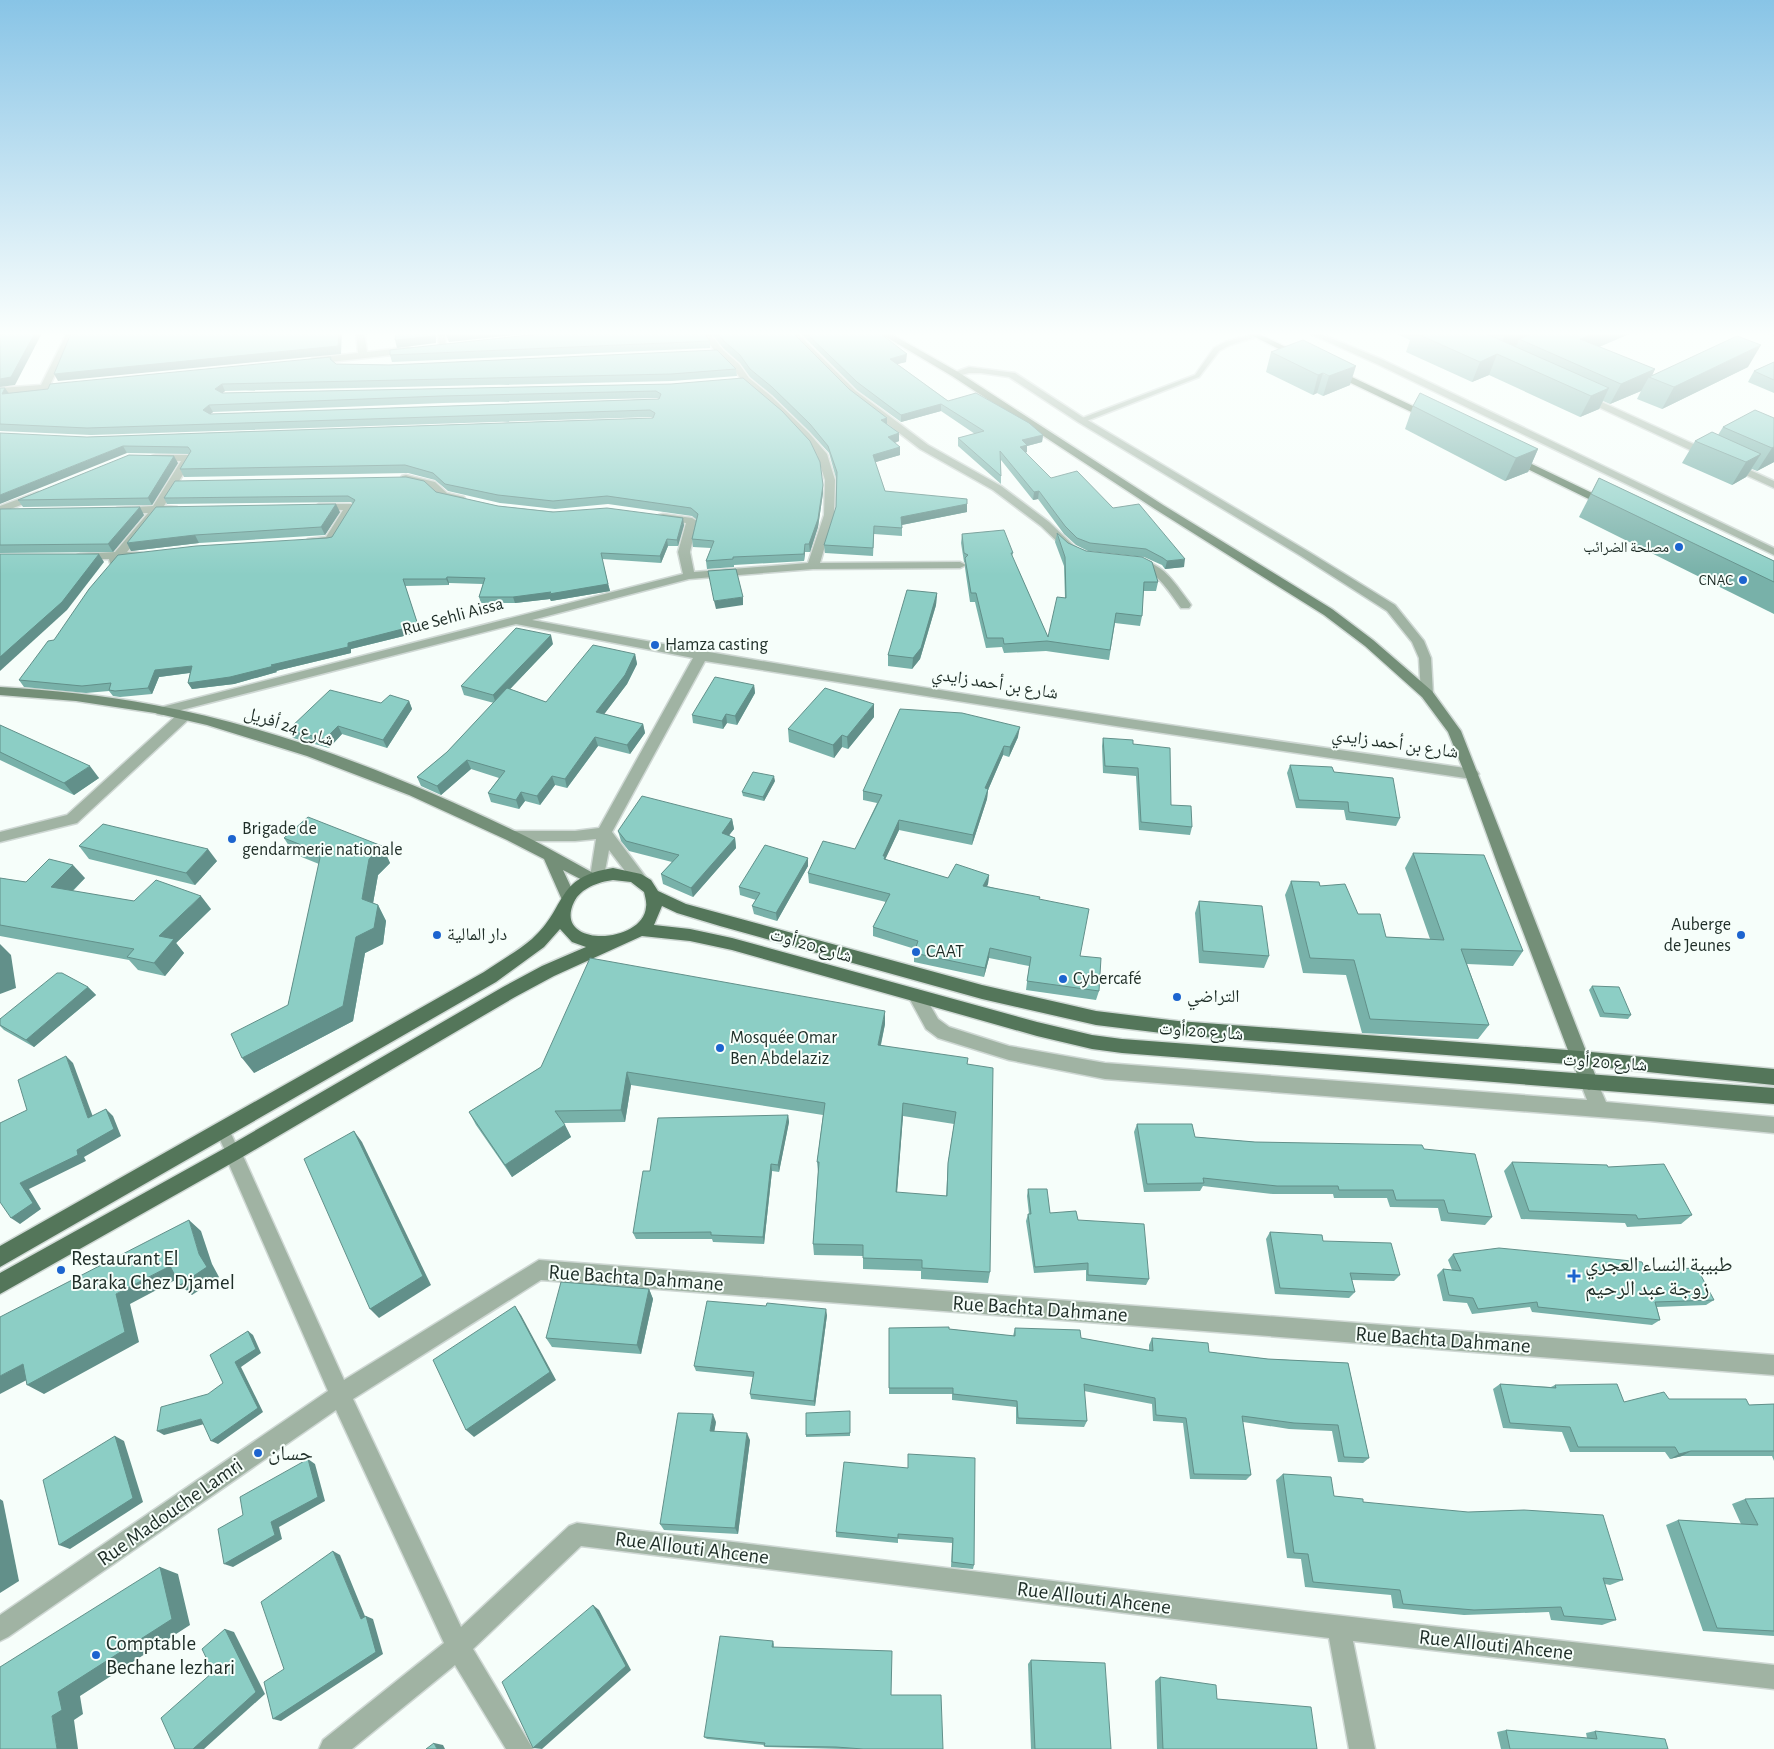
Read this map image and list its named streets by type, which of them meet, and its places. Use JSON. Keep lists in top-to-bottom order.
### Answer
{
  "streets": {
    "main road": ["شارع 20 أوت"],
    "street": [
      "Rue Sehli Aissa",
      "شارع بن أحمد زايدي",
      "شارع 24 أفريل",
      "Rue Bachta Dahmane",
      "Rue Madouche Lamri",
      "Rue Allouti Ahcene"
    ]
  },
  "crossings": [
    ["Rue Sehli Aissa", "شارع بن أحمد زايدي"],
    ["Rue Sehli Aissa", "شارع 24 أفريل"],
    ["شارع 24 أفريل", "شارع 20 أوت"],
    ["Rue Bachta Dahmane", "Rue Madouche Lamri"]
  ],
  "places": {
    "other": [
      "مصلحة الضرائب",
      "CNAC",
      "Hamza casting",
      "Brigade de gendarmerie nationale",
      "دار المالية",
      "Auberge de Jeunes",
      "CAAT",
      "Cybercafé",
      "التراضي",
      "Mosquée Omar Ben Abdelaziz",
      "Restaurant El Baraka Chez Djamel",
      "حسان",
      "Comptable Bechane lezhari"
    ],
    "health": ["طبيبة النساء العجري زوجة عبد الرحيم"]
  }
}
